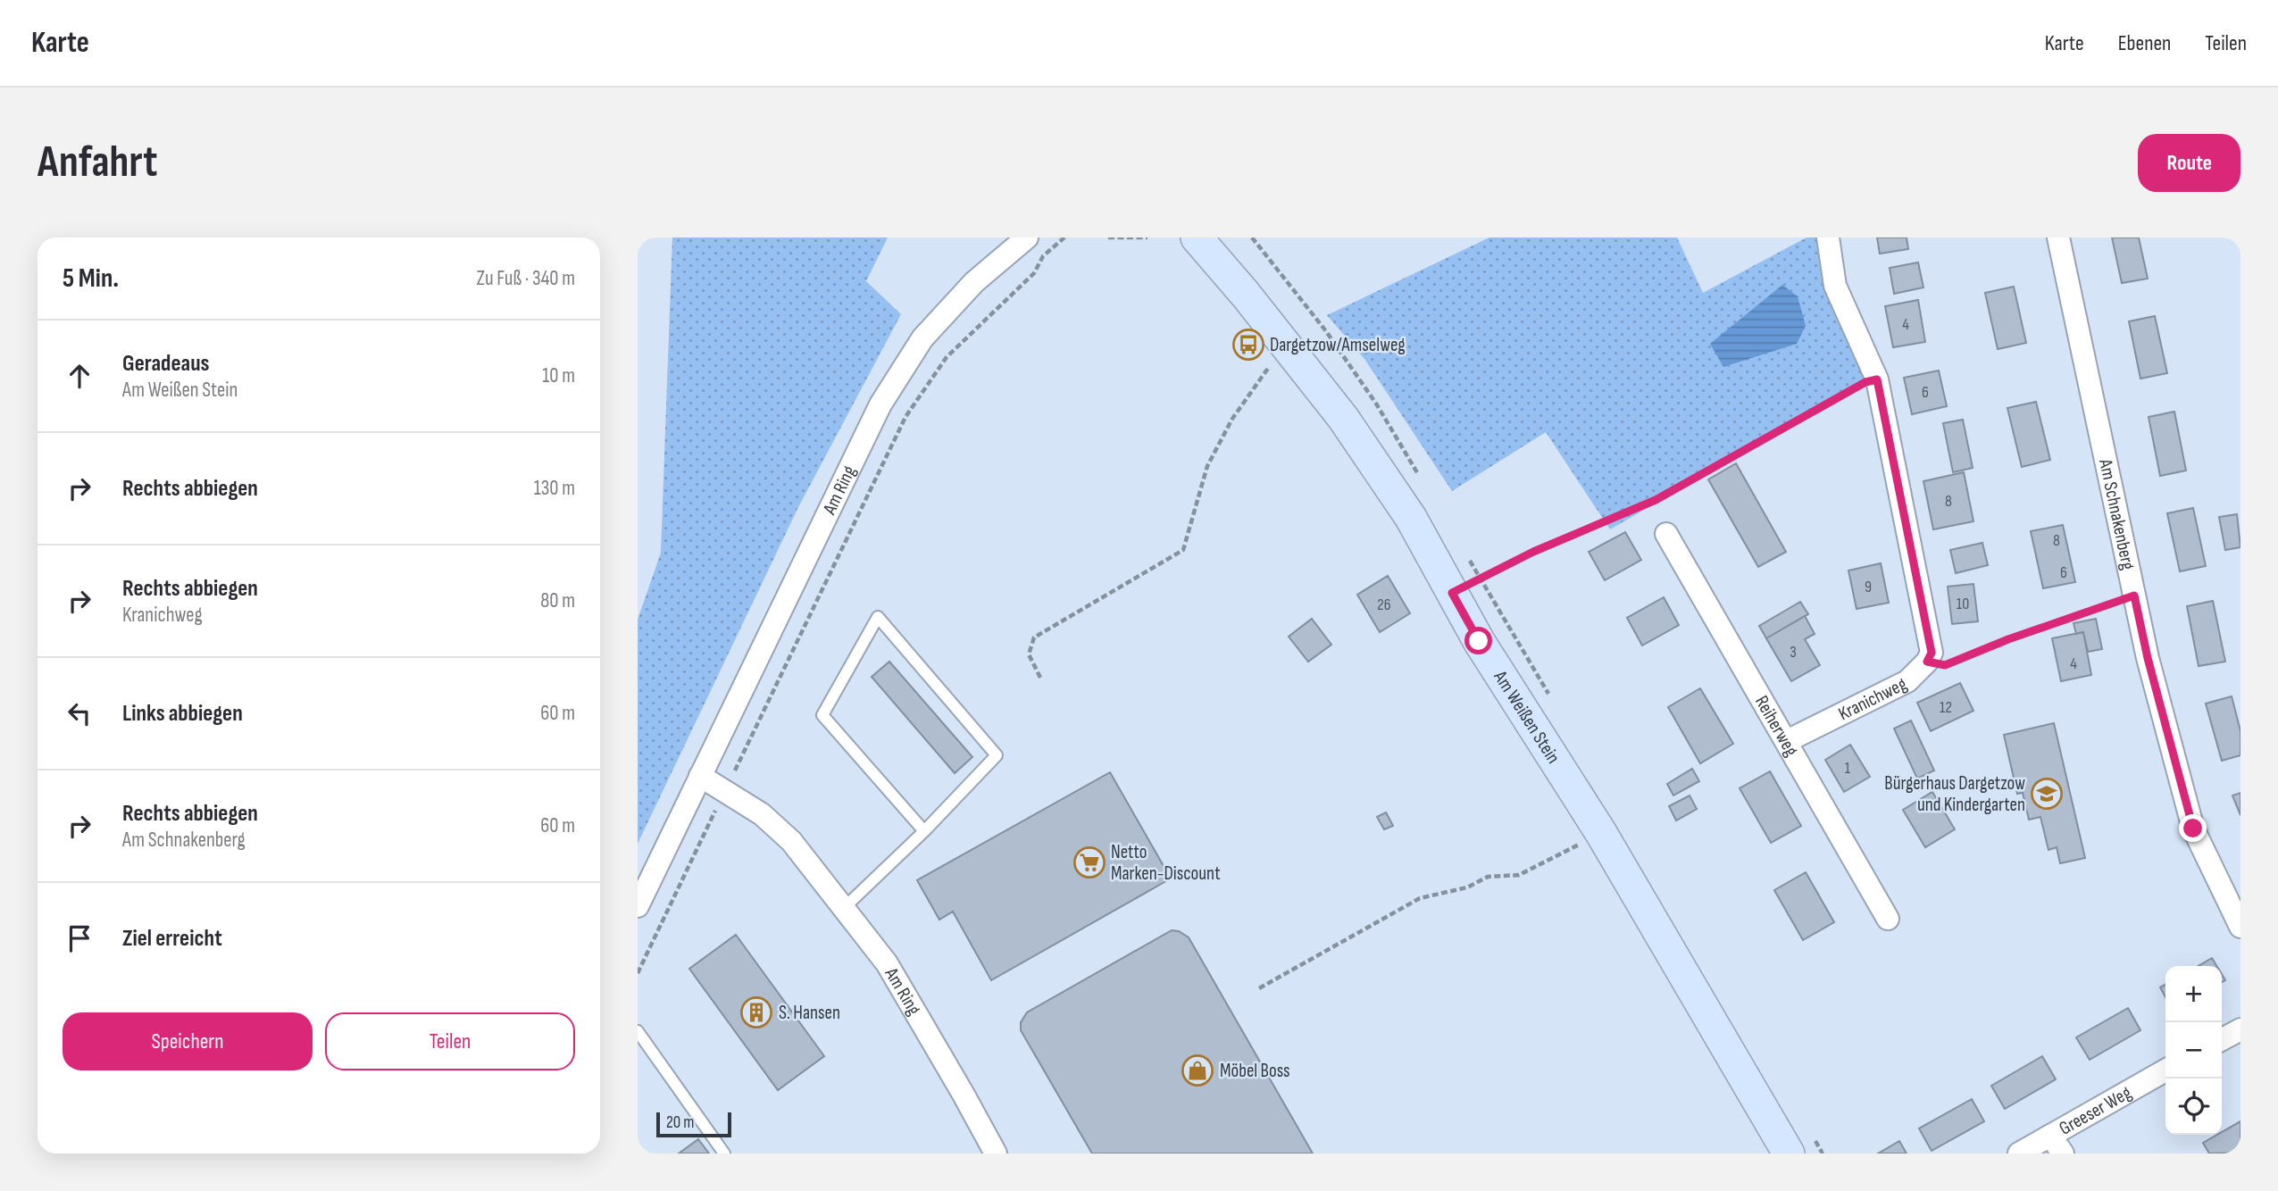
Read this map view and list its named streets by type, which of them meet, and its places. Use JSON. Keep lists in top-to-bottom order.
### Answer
{
  "streets": {
    "street": [
      "Am Ring",
      "Am Schnakenberg",
      "Kranichweg",
      "Am Weißen Stein",
      "Reiherweg",
      "Greeser Weg"
    ]
  },
  "crossings": [
    ["Kranichweg", "Reiherweg"]
  ],
  "places": {
    "bus stop": ["Dargetzow/Amselweg"],
    "school or university": ["Bürgerhaus Dargetzow und Kindergarten"],
    "supermarket": ["Netto Marken-Discount"],
    "building": ["S. Hansen"],
    "shop": ["Möbel Boss"]
  },
  "house_numbers": [
    "4",
    "6",
    "8",
    "8",
    "6",
    "9",
    "10",
    "26",
    "3",
    "4",
    "12",
    "1"
  ],
  "scale_bar": "20 m",
  "page": {
    "header": "Karte",
    "nav": ["Karte", "Ebenen", "Teilen"],
    "buttons": [
      "Route",
      ["Speichern", "Teilen"]
    ],
    "title": "Anfahrt",
    "heading": ["5 Min.", "Zu Fuß · 340 m"],
    "list": [
      ["Geradeaus", "Am Weißen Stein", "10 m"],
      ["Rechts abbiegen", "130 m"],
      ["Rechts abbiegen", "Kranichweg", "80 m"],
      ["Links abbiegen", "60 m"],
      ["Rechts abbiegen", "Am Schnakenberg", "60 m"],
      "Ziel erreicht"
    ],
    "map_buttons": ["+", "−"],
    "scale": "20 m"
  }
}
